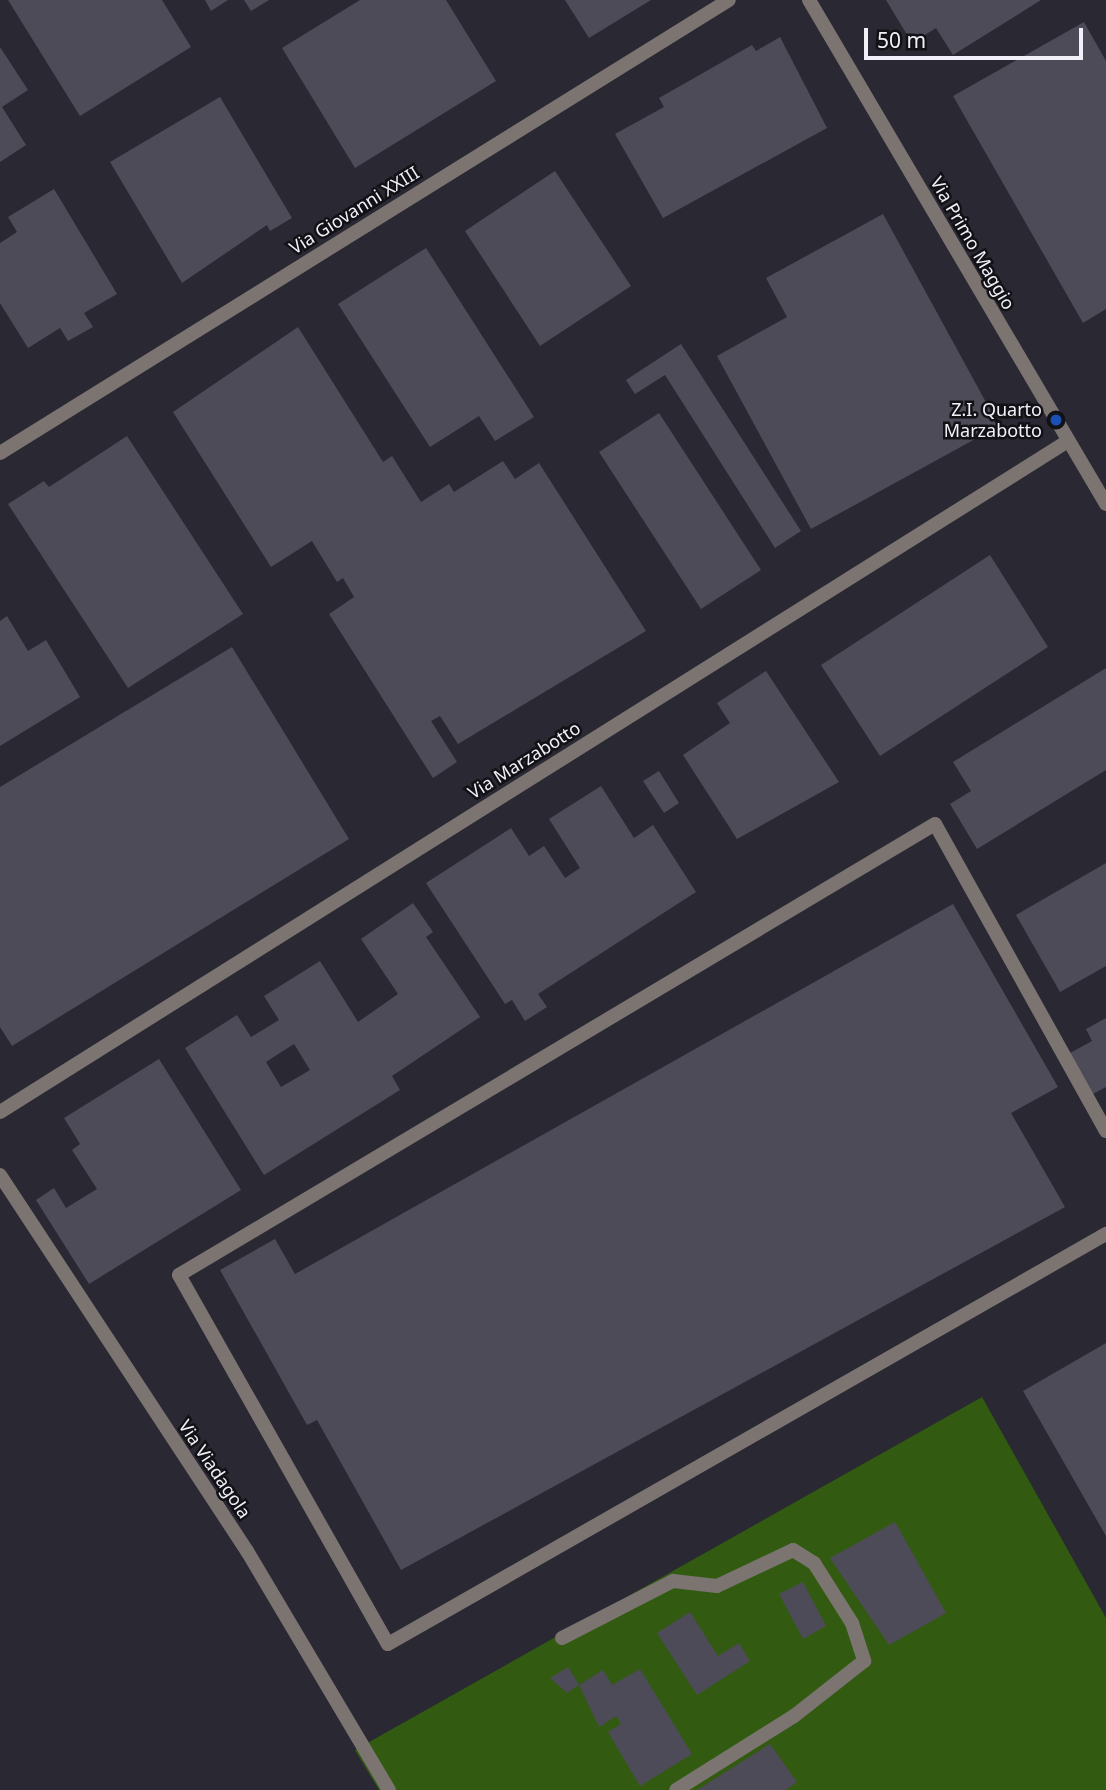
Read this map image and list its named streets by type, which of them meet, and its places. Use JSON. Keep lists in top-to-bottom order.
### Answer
{
  "streets": {
    "street": [
      "Via Giovanni XXIII",
      "Via Primo Maggio",
      "Via Marzabotto",
      "Via Viadagola"
    ]
  },
  "crossings": [
    ["Via Primo Maggio", "Via Marzabotto"]
  ],
  "places": ["Z.I. Quarto Marzabotto"],
  "scale_bar": "50 m"
}
